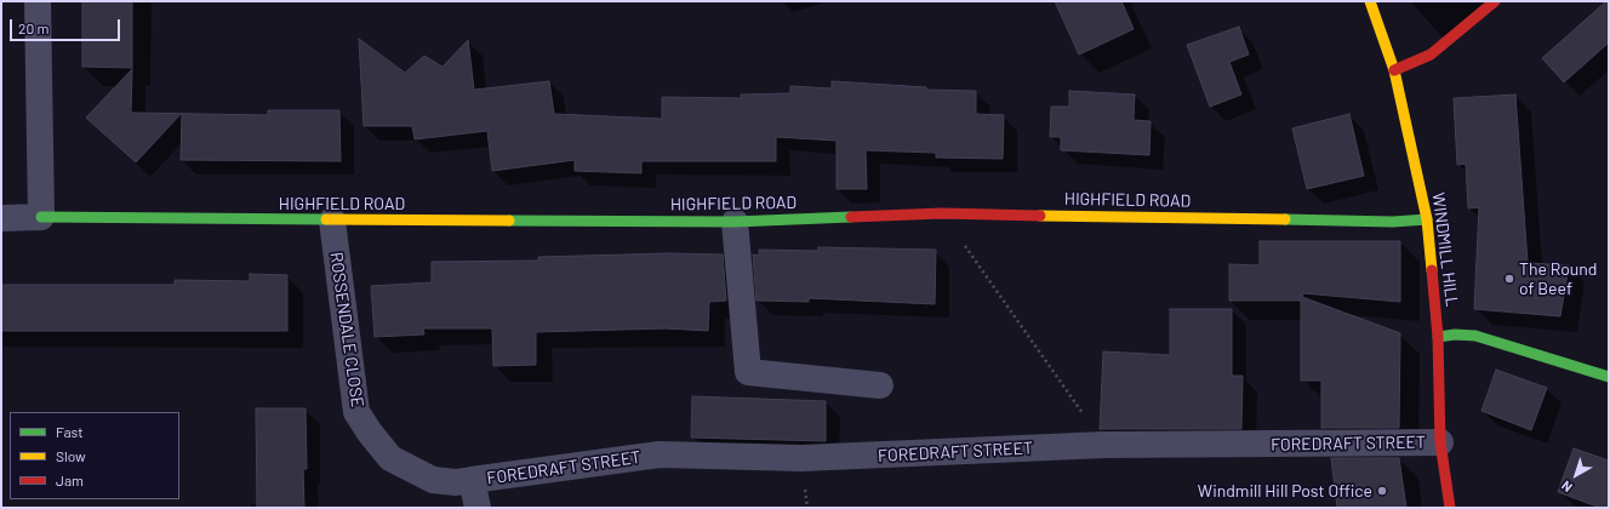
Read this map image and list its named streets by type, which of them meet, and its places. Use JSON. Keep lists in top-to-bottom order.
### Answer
{
  "streets": {
    "main road": ["HIGHFIELD ROAD", "WINDMILL HILL"],
    "street": ["ROSSENDALE CLOSE", "FOREDRAFT STREET"]
  },
  "crossings": [
    ["HIGHFIELD ROAD", "WINDMILL HILL"],
    ["HIGHFIELD ROAD", "ROSSENDALE CLOSE"],
    ["WINDMILL HILL", "FOREDRAFT STREET"],
    ["ROSSENDALE CLOSE", "FOREDRAFT STREET"]
  ],
  "places": ["The Round of Beef", "Windmill Hill Post Office"],
  "legend": ["Fast", "Slow", "Jam"],
  "scale_bar": "20 m",
  "north": "bottom left"
}
